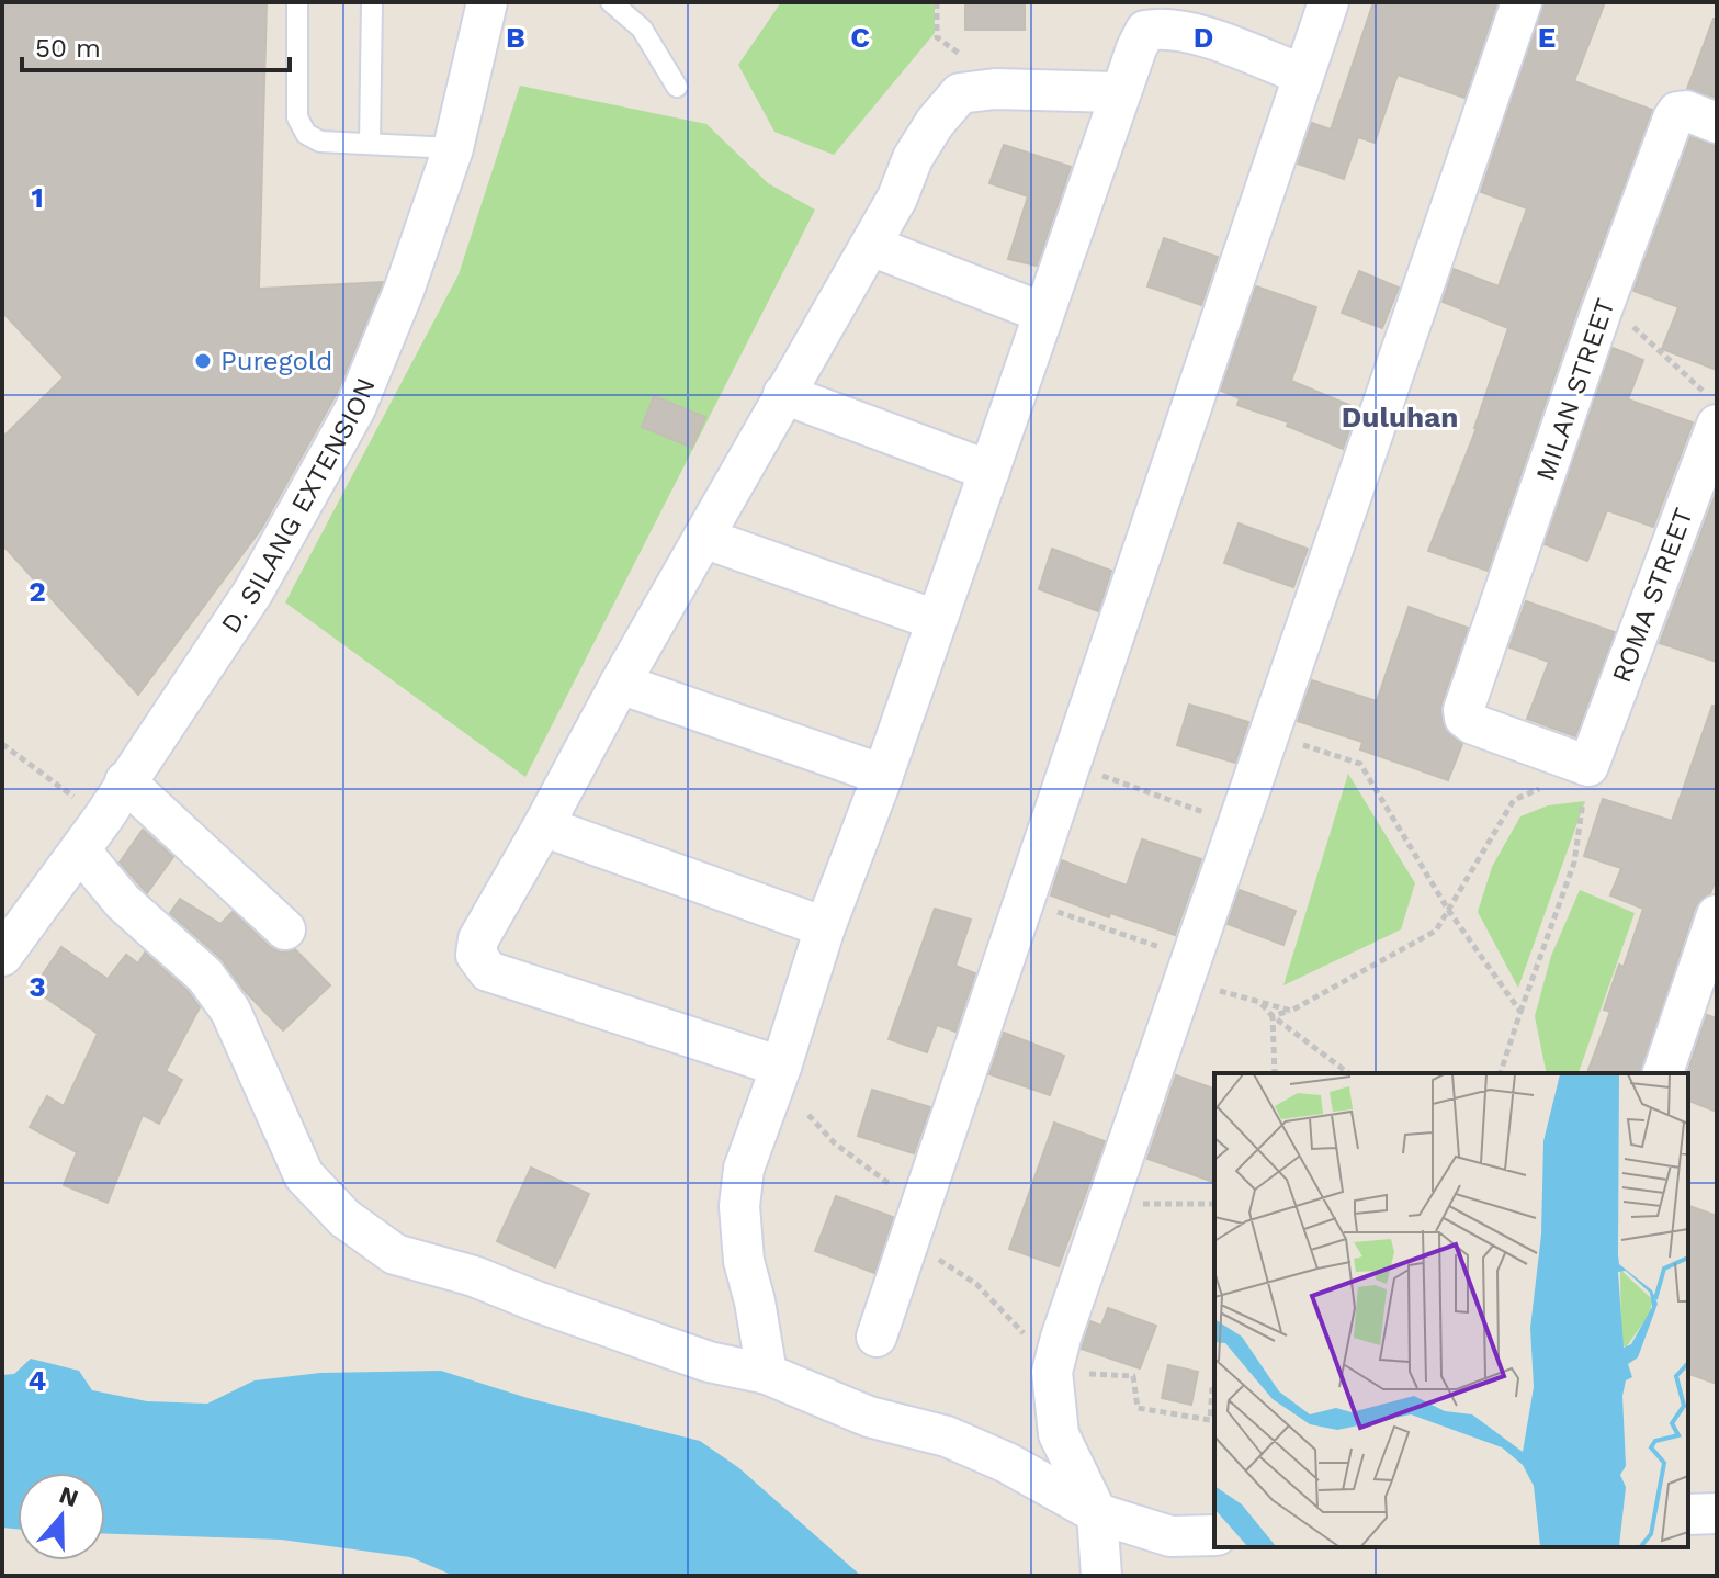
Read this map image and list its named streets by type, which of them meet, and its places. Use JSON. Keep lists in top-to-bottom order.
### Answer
{
  "streets": {
    "street": ["MILAN STREET", "D. SILANG EXTENSION", "ROMA STREET"]
  },
  "crossings": [
    ["MILAN STREET", "ROMA STREET"]
  ],
  "districts": ["Duluhan"],
  "places": ["Puregold"],
  "scale_bar": "50 m",
  "north": "top",
  "grid": {
    "columns": [
      "B",
      "C",
      "D",
      "E"
    ],
    "rows": [
      "1",
      "2",
      "3",
      "4"
    ]
  }
}
